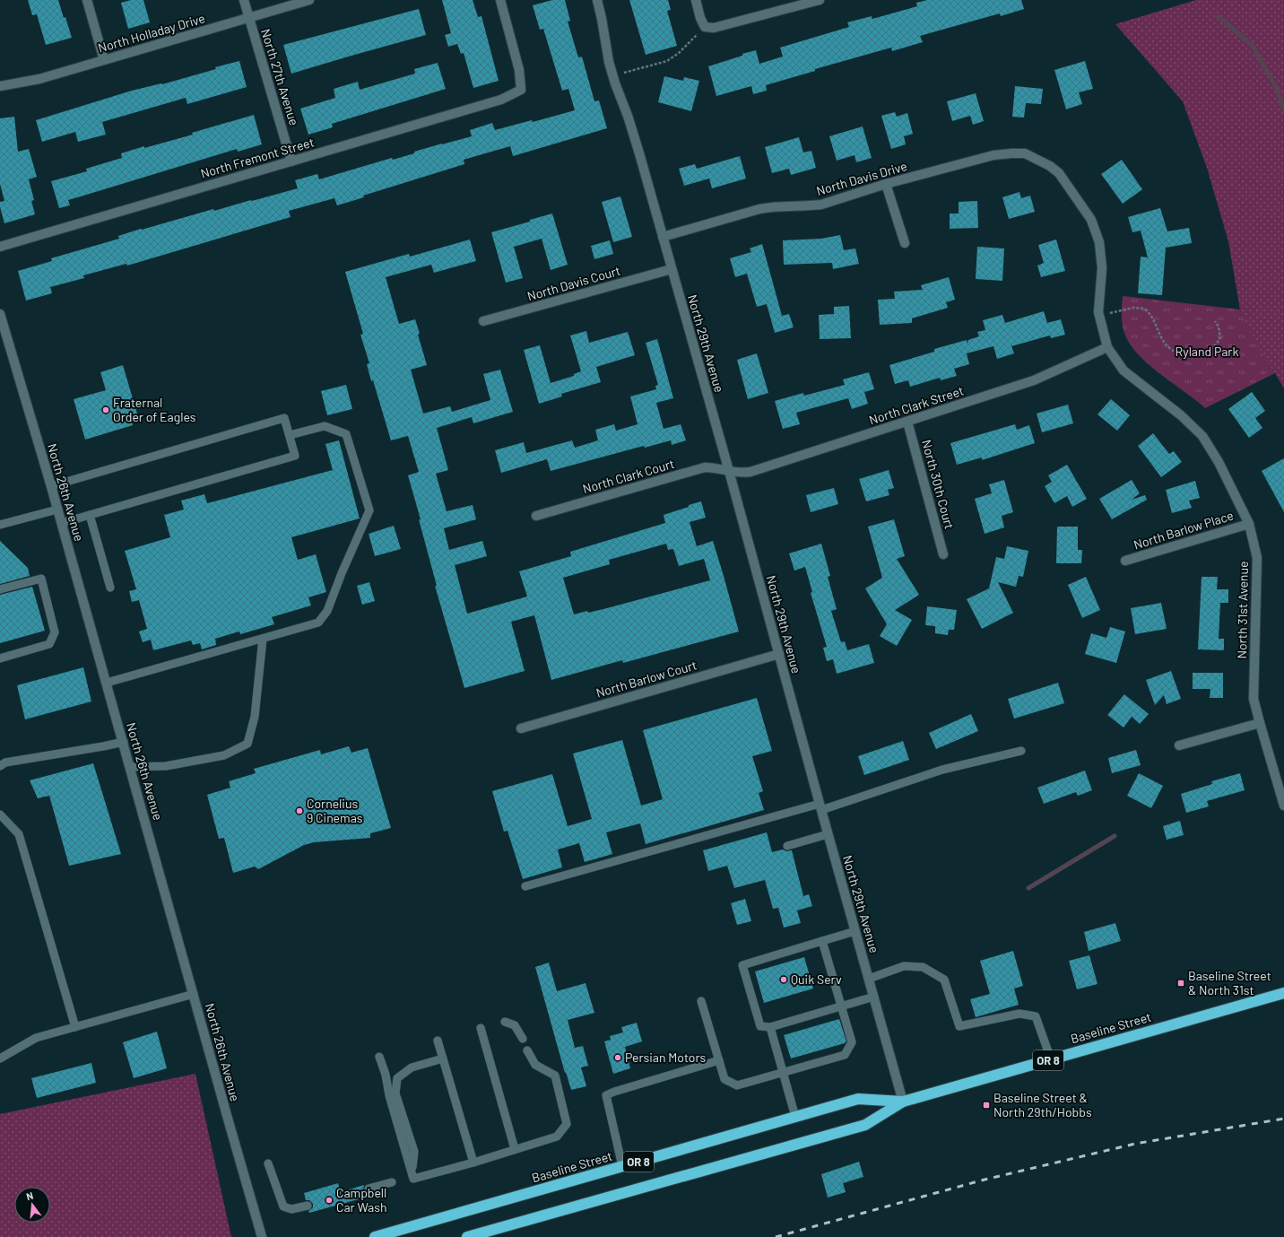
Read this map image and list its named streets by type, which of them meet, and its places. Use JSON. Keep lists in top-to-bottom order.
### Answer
{
  "streets": {
    "highway": ["Baseline Street", "OR 8"],
    "street": [
      "North Holladay Drive",
      "North 27th Avenue",
      "North Fremont Street",
      "North Davis Drive",
      "North Davis Court",
      "North 29th Avenue",
      "North Clark Street",
      "North Clark Court",
      "North 30th Court",
      "North 26th Avenue",
      "North Barlow Place",
      "North 31st Avenue",
      "North Barlow Court"
    ]
  },
  "crossings": [
    ["North Holladay Drive", "North 27th Avenue"],
    ["North 27th Avenue", "North Fremont Street"],
    ["North Davis Drive", "North 29th Avenue"],
    ["North Davis Drive", "North 31st Avenue"],
    ["North Davis Court", "North 29th Avenue"],
    ["North 29th Avenue", "North Clark Street"],
    ["North 29th Avenue", "North Clark Court"],
    ["North 29th Avenue", "North Barlow Court"],
    ["North 29th Avenue", "Baseline Street"],
    ["North Clark Street", "North Clark Court"],
    ["North Clark Street", "North 30th Court"],
    ["North Clark Street", "North 31st Avenue"],
    ["North Barlow Place", "North 31st Avenue"]
  ],
  "parks": ["Ryland Park"],
  "places": {
    "other": [
      "Fraternal Order of Eagles",
      "Cornelius 9 Cinemas",
      "Quik Serv",
      "Persian Motors",
      "Campbell Car Wash"
    ],
    "transit": ["Baseline Street & North 31st", "Baseline Street & North 29th/Hobbs"]
  },
  "north": "top"
}
